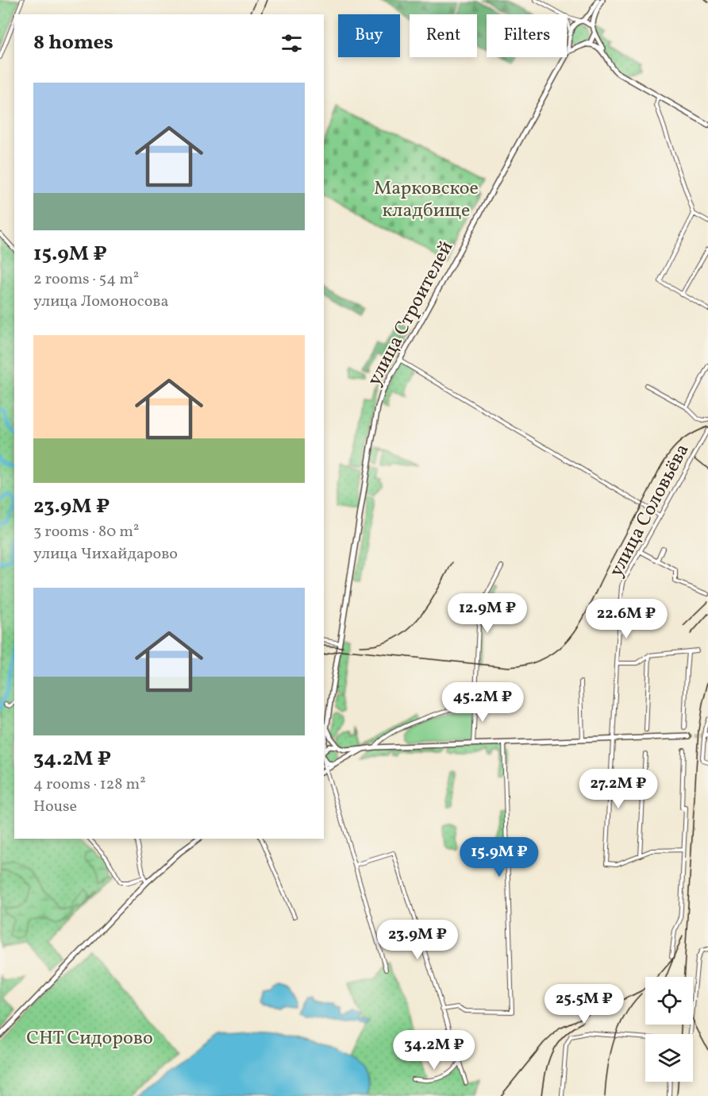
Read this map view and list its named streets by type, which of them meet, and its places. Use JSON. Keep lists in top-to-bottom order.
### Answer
{
  "streets": {
    "main road": ["улица Строителей"],
    "street": ["улица Соловьёва"]
  },
  "parks": ["Марковское кладбище", "СНТ Сидорово"],
  "page": {
    "chip": ["Buy", "Rent", "Filters"],
    "heading": "8 homes",
    "list": [
      {
        "name": "15.9M ₽",
        "note": "2 rooms · 54 m² · улица Ломоносова"
      },
      {
        "name": "23.9M ₽",
        "note": "3 rooms · 80 m² · улица Чихайдарово"
      },
      {
        "name": "34.2M ₽",
        "note": "4 rooms · 128 m² · House"
      }
    ],
    "price": [
      "12.9M ₽",
      "22.6M ₽",
      "45.2M ₽",
      "27.2M ₽",
      "15.9M ₽",
      "23.9M ₽",
      "25.5M ₽",
      "34.2M ₽"
    ]
  }
}
